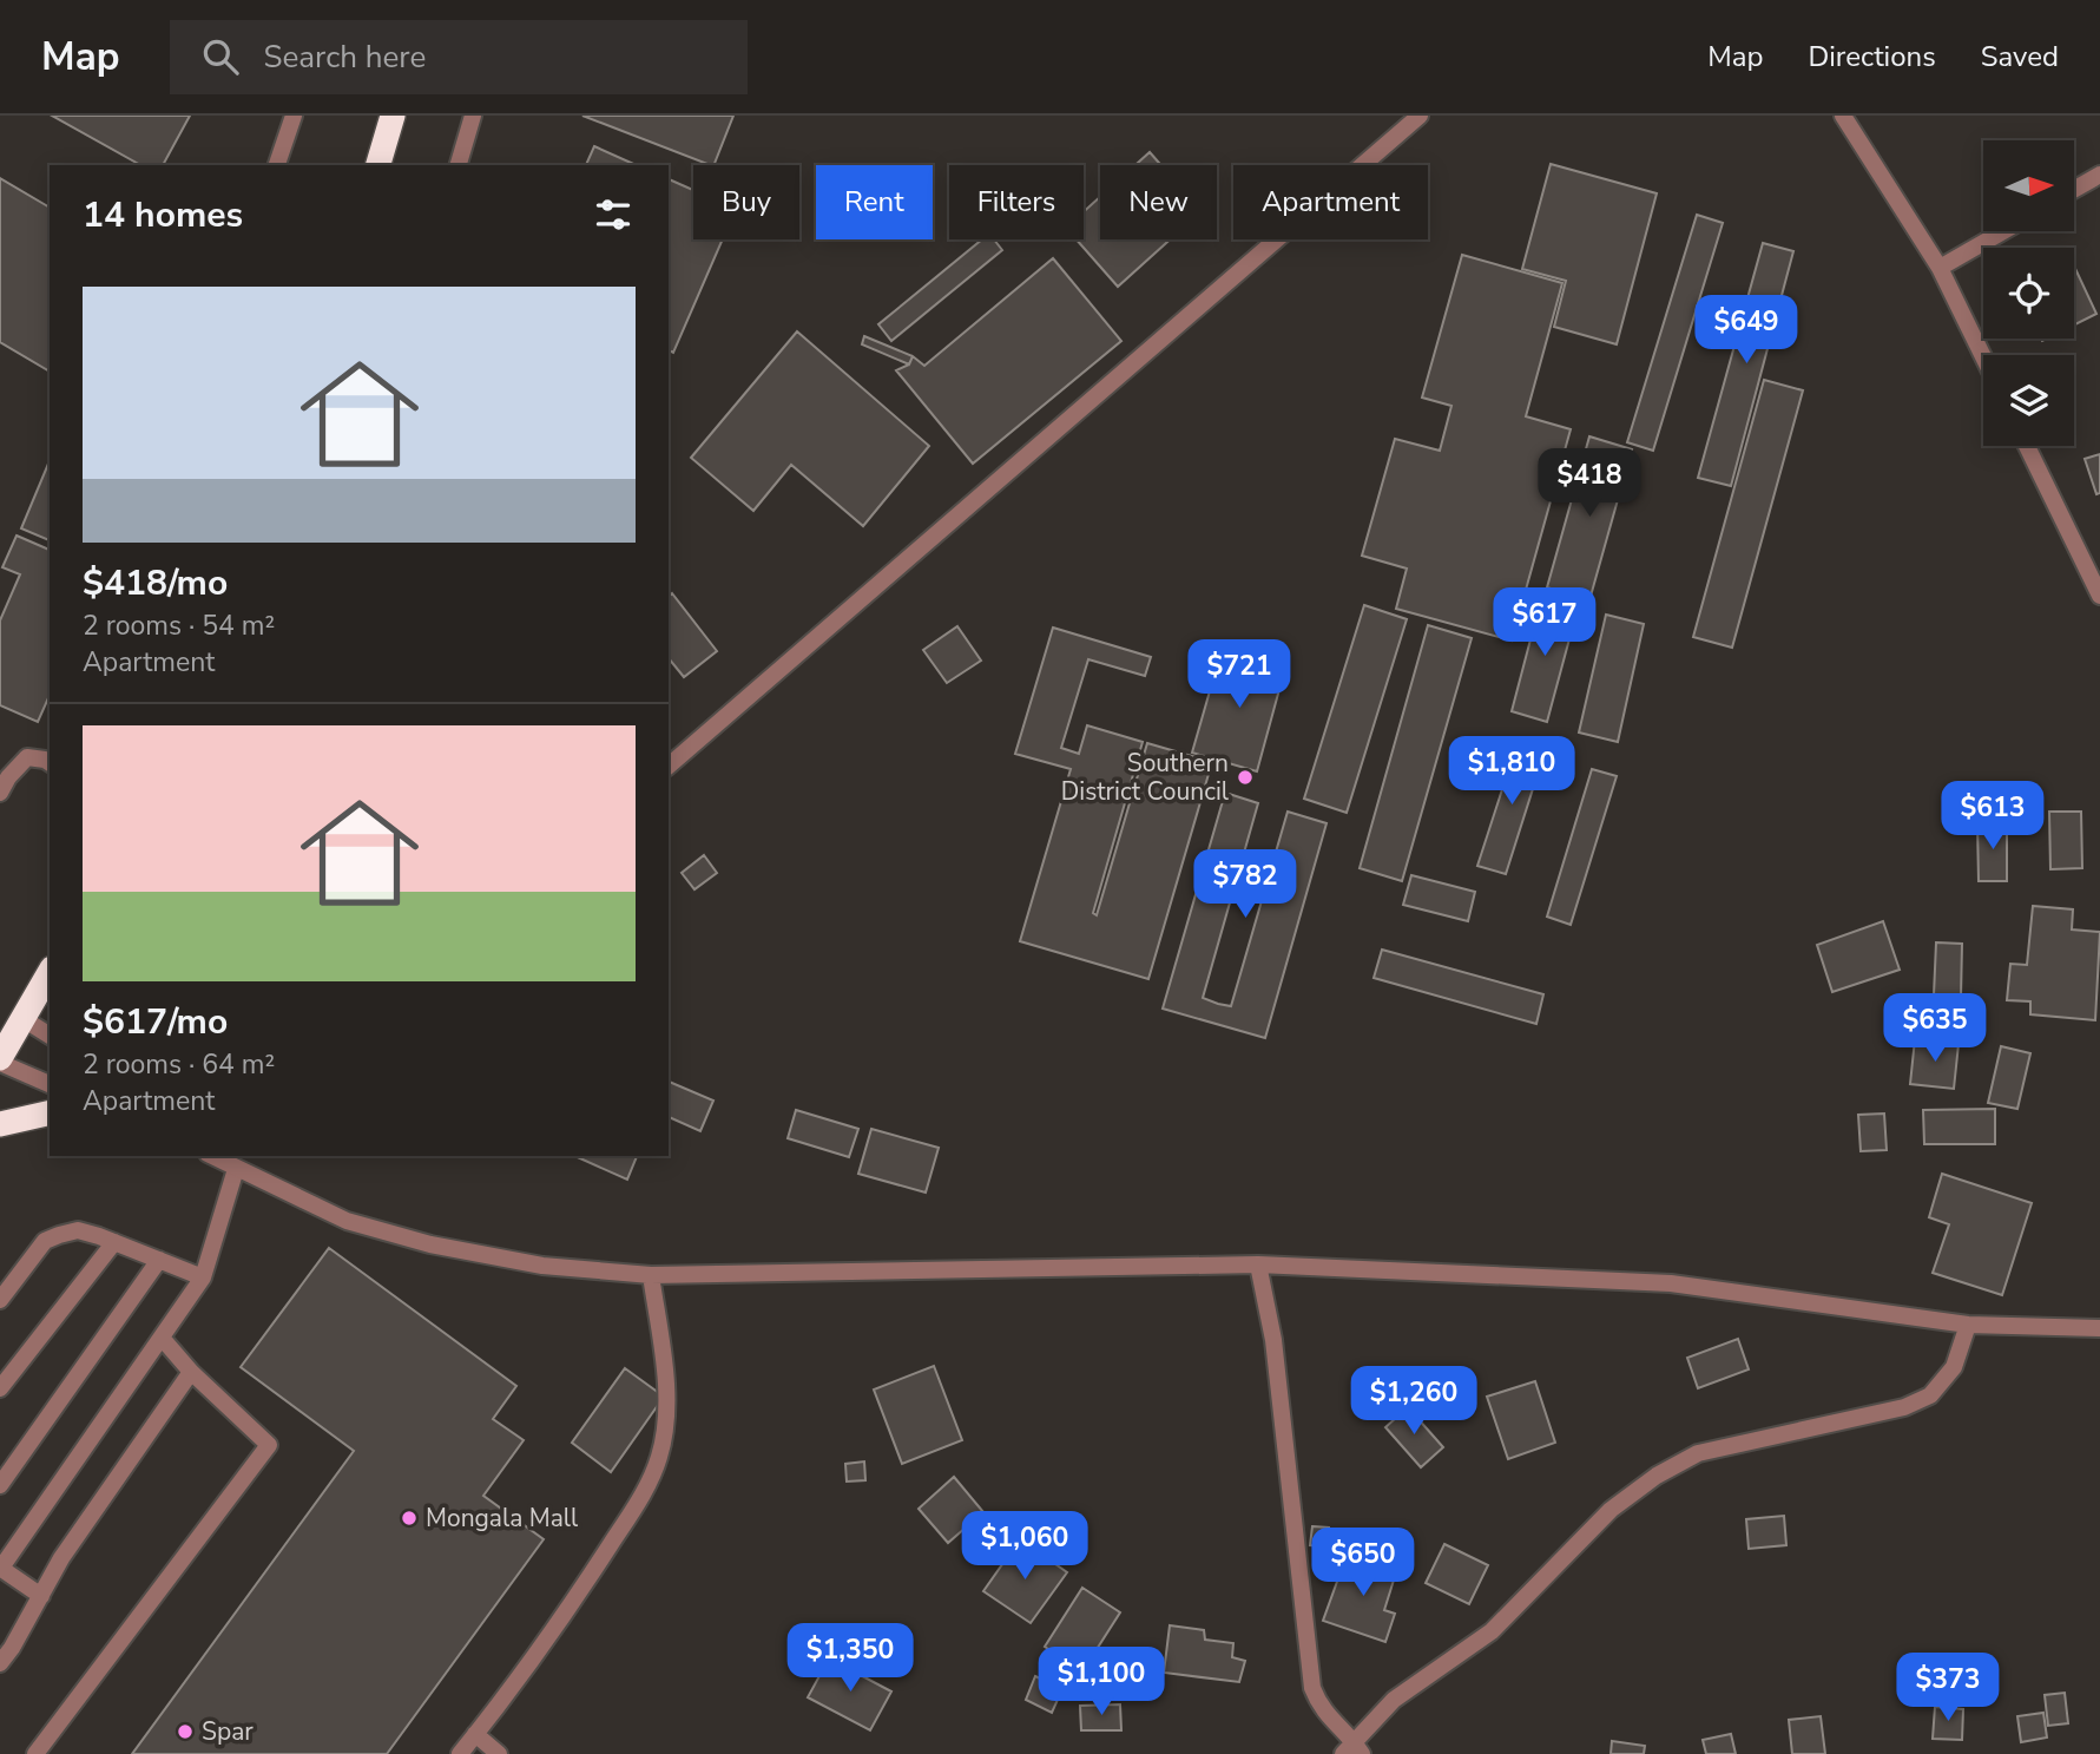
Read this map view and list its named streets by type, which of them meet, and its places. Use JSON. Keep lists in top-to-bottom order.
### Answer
{
  "places": ["Southern District Council", "Mongala Mall", "Spar"],
  "north": "right",
  "page": {
    "header": "Map",
    "search": "Search here",
    "nav": ["Map", "Directions", "Saved"],
    "chip": [
      "Buy",
      "Rent",
      "Filters",
      "New",
      "Apartment"
    ],
    "heading": "14 homes",
    "list": [
      {
        "name": "$418/mo",
        "note": "2 rooms · 54 m² · Apartment"
      },
      {
        "name": "$617/mo",
        "note": "2 rooms · 64 m² · Apartment"
      }
    ],
    "price": [
      "$649",
      "$418",
      "$617",
      "$721",
      "$1,810",
      "$613",
      "$782",
      "$635",
      "$1,260",
      "$1,060",
      "$650",
      "$1,350",
      "$1,100",
      "$373"
    ]
  }
}
